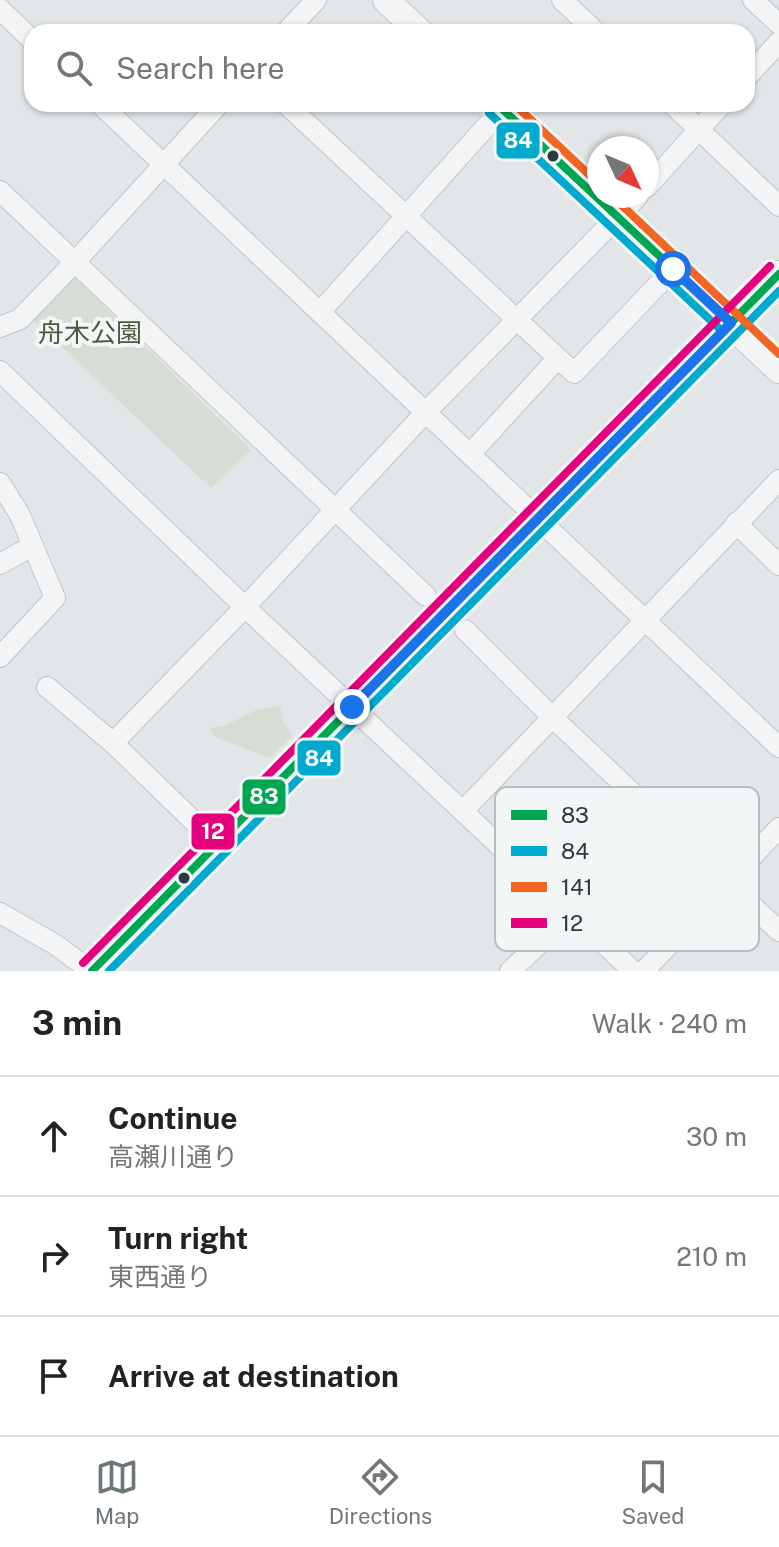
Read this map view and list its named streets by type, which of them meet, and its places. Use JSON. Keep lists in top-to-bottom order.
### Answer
{
  "parks": ["舟木公園"],
  "lines": [
    "transit line 83",
    "transit line 141",
    "transit line 84",
    "transit line 12"
  ],
  "legend": [
    "83",
    "84",
    "141",
    "12"
  ],
  "north": "bottom right",
  "page": {
    "search": "Search here",
    "heading": ["3 min", "Walk · 240 m"],
    "list": [
      ["Continue", "高瀬川通り", "30 m"],
      ["Turn right", "東西通り", "210 m"],
      "Arrive at destination"
    ],
    "nav": ["Map", "Directions", "Saved"]
  }
}
